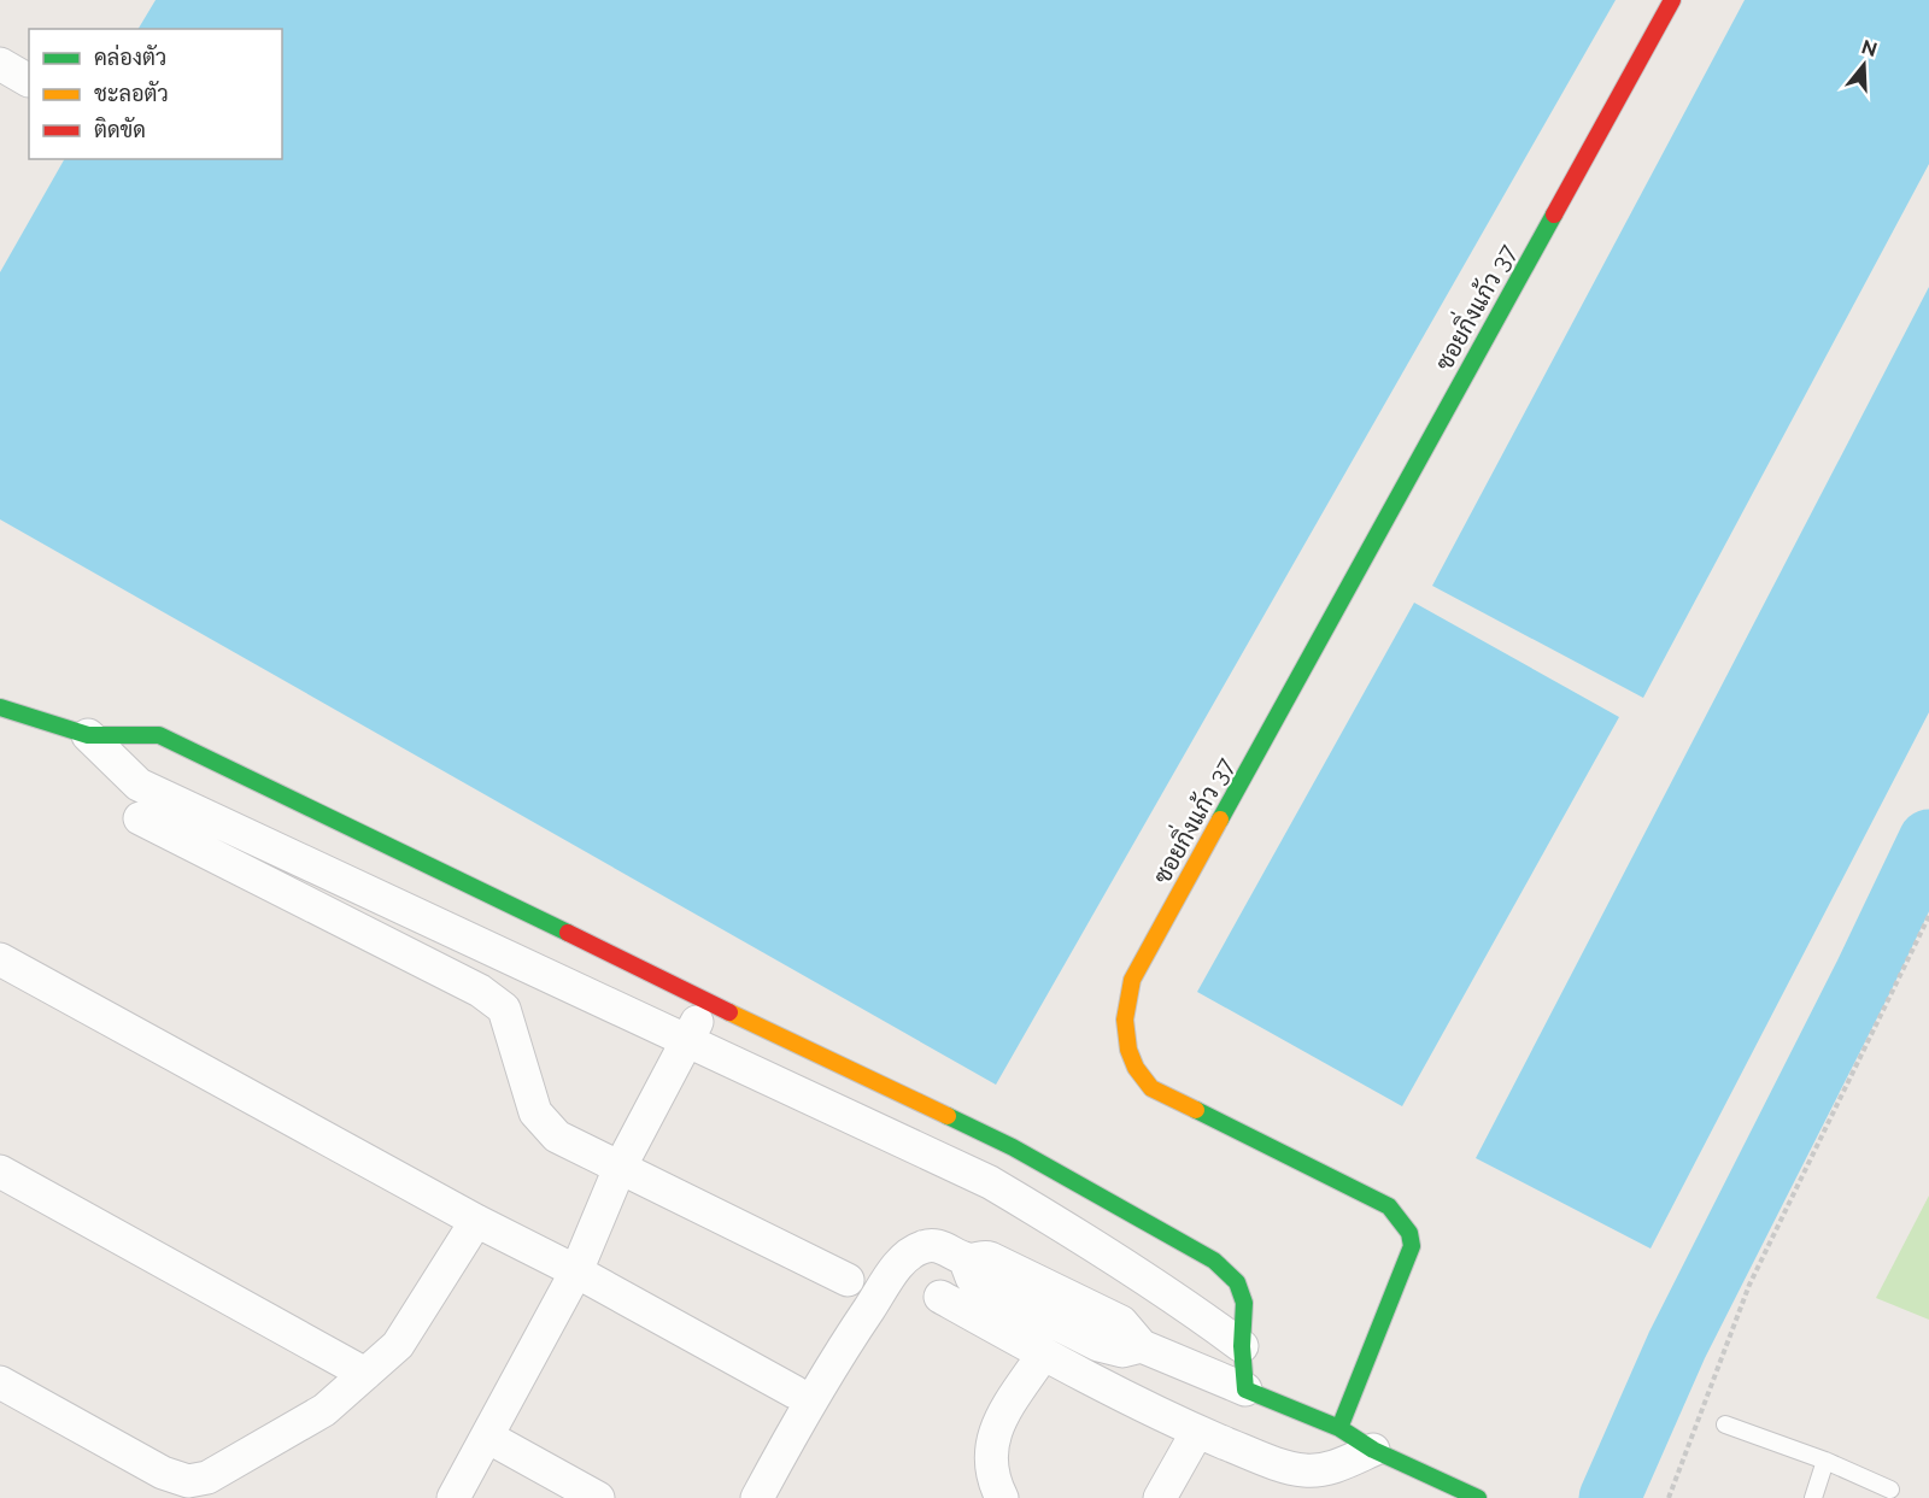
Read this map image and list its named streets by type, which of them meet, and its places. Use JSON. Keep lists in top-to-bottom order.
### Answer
{
  "streets": {
    "street": ["ซอยกิ่งแก้ว 37"]
  },
  "legend": ["คล่องตัว", "ชะลอตัว", "ติดขัด"],
  "north": "top"
}
